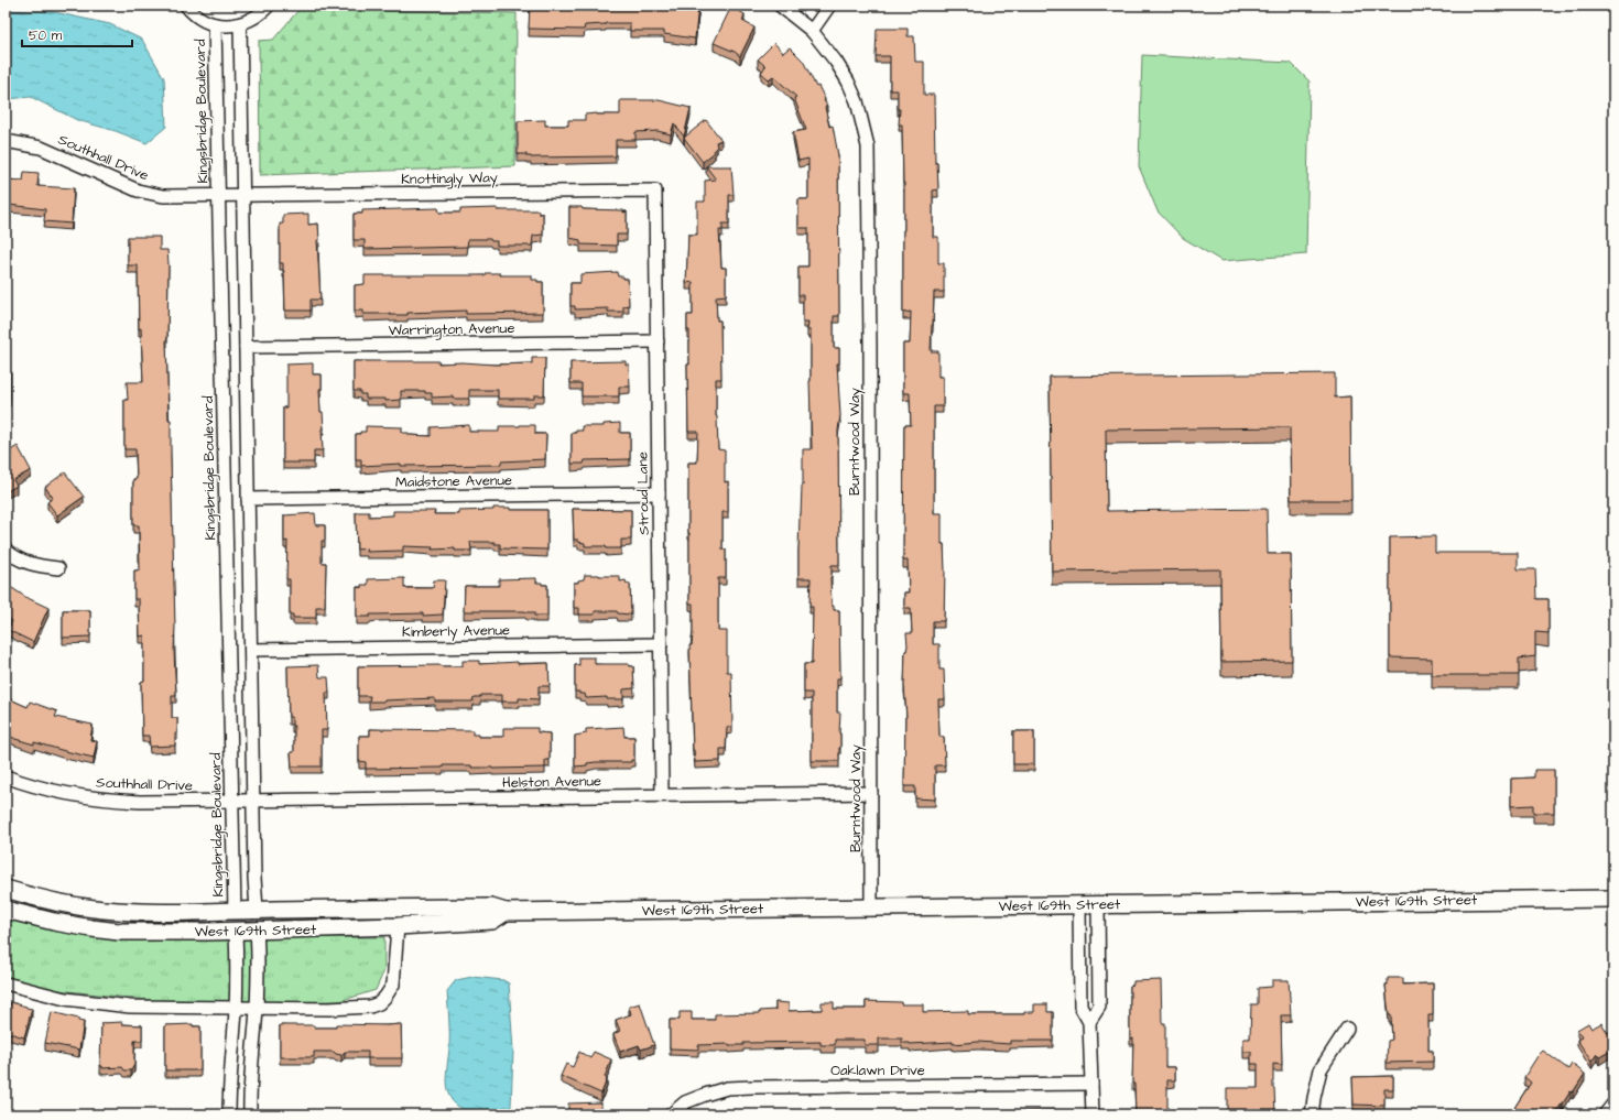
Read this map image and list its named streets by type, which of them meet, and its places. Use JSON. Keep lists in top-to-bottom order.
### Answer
{
  "streets": {
    "street": [
      "Kingsbridge Boulevard",
      "Southhall Drive",
      "Knottingly Way",
      "Warrington Avenue",
      "Burntwood Way",
      "Maidstone Avenue",
      "Stroud Lane",
      "Kimberly Avenue",
      "Helston Avenue",
      "West 169th Street",
      "Oaklawn Drive"
    ]
  },
  "crossings": [
    ["Kingsbridge Boulevard", "Southhall Drive"],
    ["Kingsbridge Boulevard", "Helston Avenue"],
    ["Kingsbridge Boulevard", "West 169th Street"],
    ["Southhall Drive", "Knottingly Way"],
    ["Southhall Drive", "Helston Avenue"],
    ["Knottingly Way", "Stroud Lane"],
    ["Warrington Avenue", "Stroud Lane"],
    ["Burntwood Way", "Helston Avenue"],
    ["Burntwood Way", "West 169th Street"],
    ["Maidstone Avenue", "Stroud Lane"],
    ["Stroud Lane", "Kimberly Avenue"],
    ["Stroud Lane", "Helston Avenue"]
  ],
  "scale_bar": "50 m"
}
